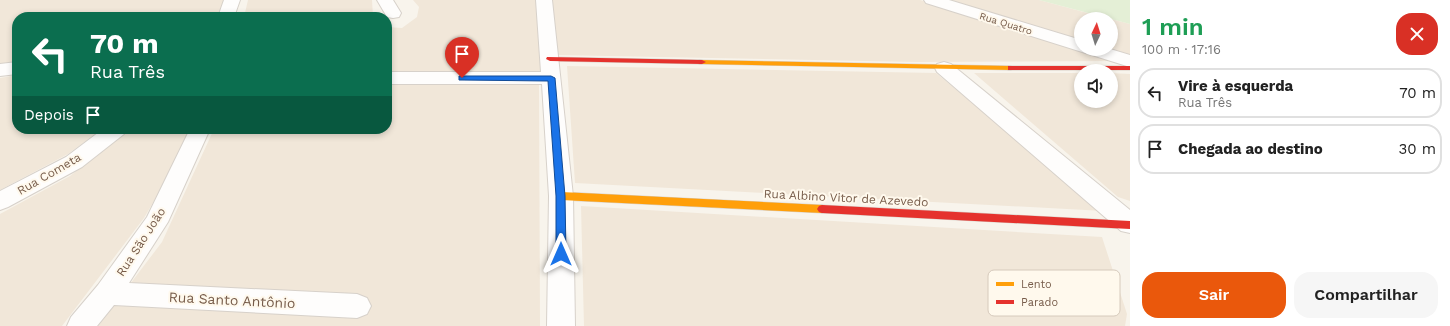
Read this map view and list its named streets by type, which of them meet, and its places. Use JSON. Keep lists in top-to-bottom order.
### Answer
{
  "streets": {
    "street": [
      "Rua Quatro",
      "Rua Cometa",
      "Rua Albino Vitor de Azevedo",
      "Rua São João",
      "Rua Santo Antônio"
    ]
  },
  "crossings": [
    ["Rua São João", "Rua Santo Antônio"]
  ],
  "legend": ["Lento", "Parado"],
  "north": "top",
  "page": {
    "heading": ["1 min", "100 m · 17:16"],
    "turn": ["70 m", "Rua Três"],
    "list": [
      {
        "name": "Vire à esquerda",
        "note": "Rua Três",
        "value": "70 m"
      },
      {
        "name": "Chegada ao destino",
        "value": "30 m"
      }
    ],
    "then": "Depois",
    "buttons": ["Sair", "Compartilhar"]
  }
}
